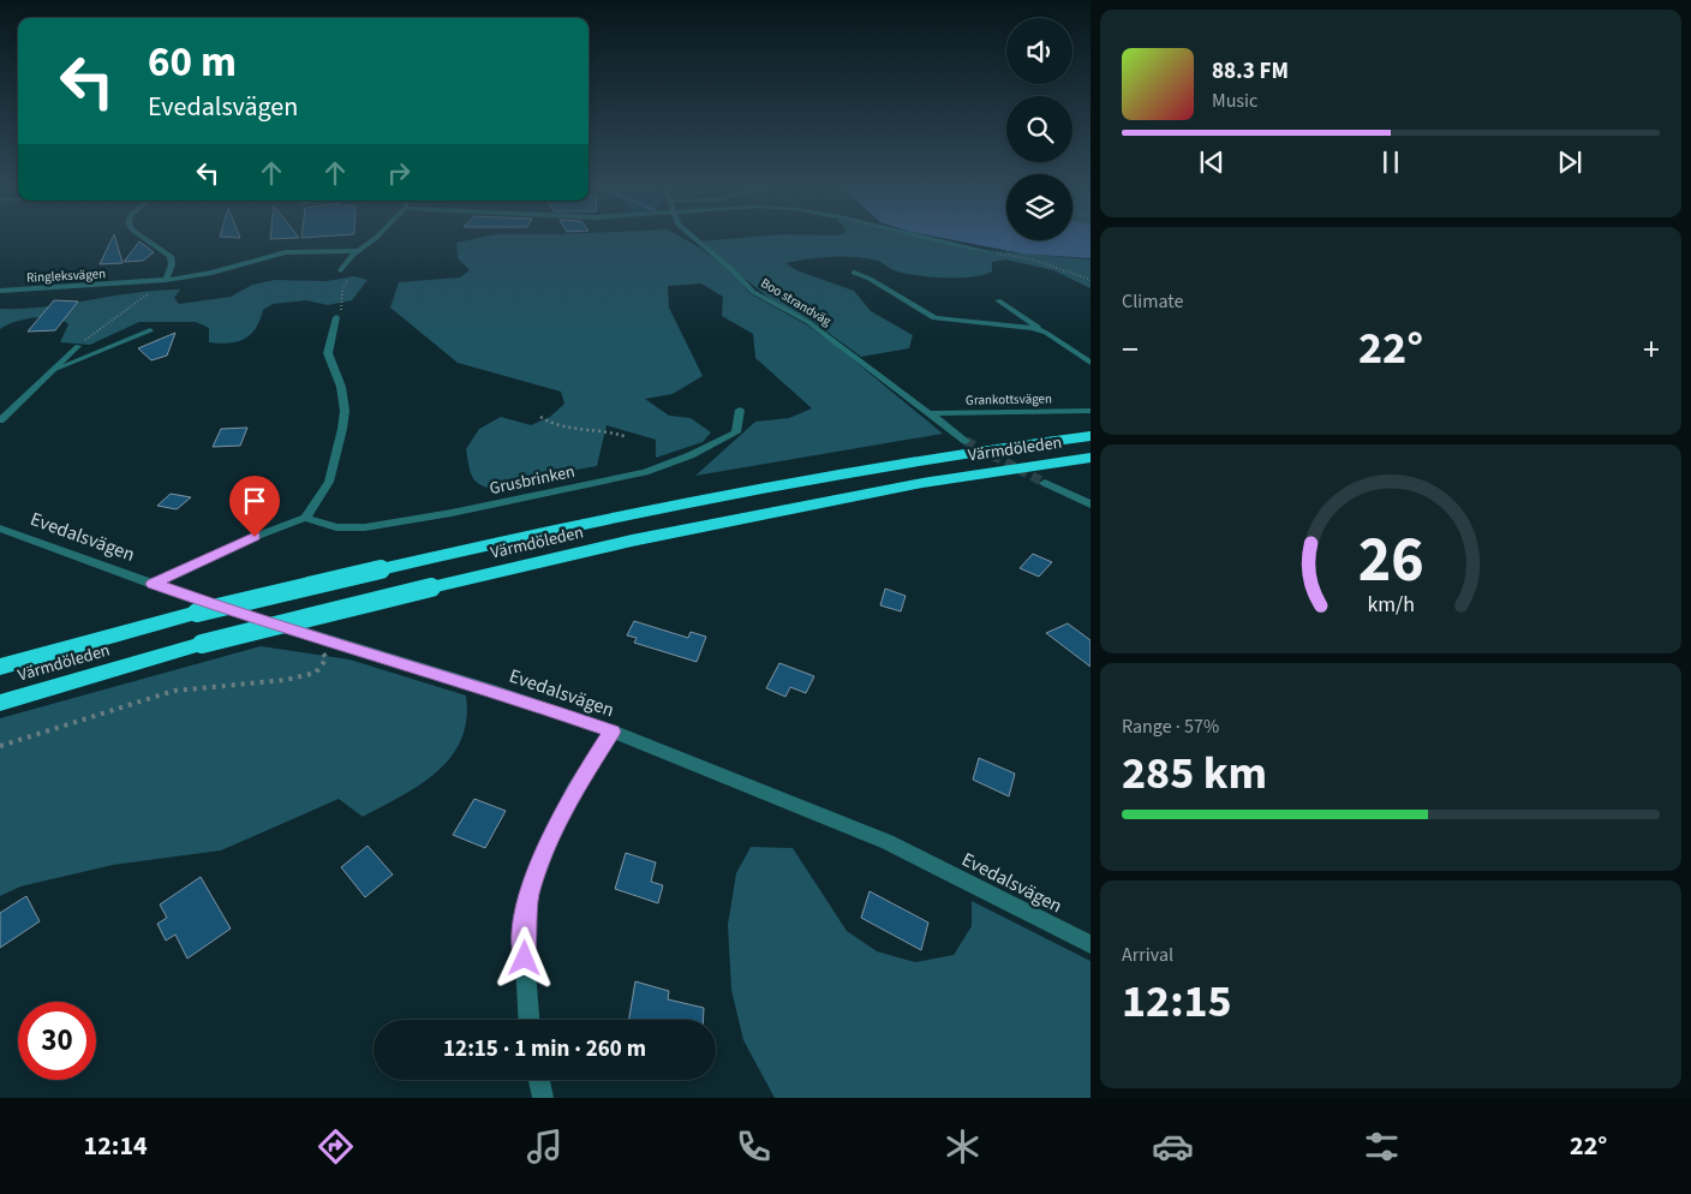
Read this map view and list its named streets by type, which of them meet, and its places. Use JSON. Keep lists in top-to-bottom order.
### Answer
{
  "streets": {
    "highway": ["Värmdöleden"],
    "street": [
      "Ringleksvägen",
      "Boo strandväg",
      "Grankottsvägen",
      "Grusbrinken",
      "Evedalsvägen"
    ]
  },
  "crossings": [
    ["Boo strandväg", "Grankottsvägen"]
  ],
  "page": {
    "turn": ["60 m", "Evedalsvägen"],
    "song": ["88.3 FM", "Music"],
    "tile": [
      "Climate",
      ["Range · 57%", "285 km"],
      ["Arrival", "12:15"]
    ],
    "heat": ["−", "22°", "+"],
    "limit": "30",
    "trip": "12:15 · 1 min · 260 m",
    "tabs": ["12:14", "22°"],
    "gauge": ["26", "km/h"]
  }
}
